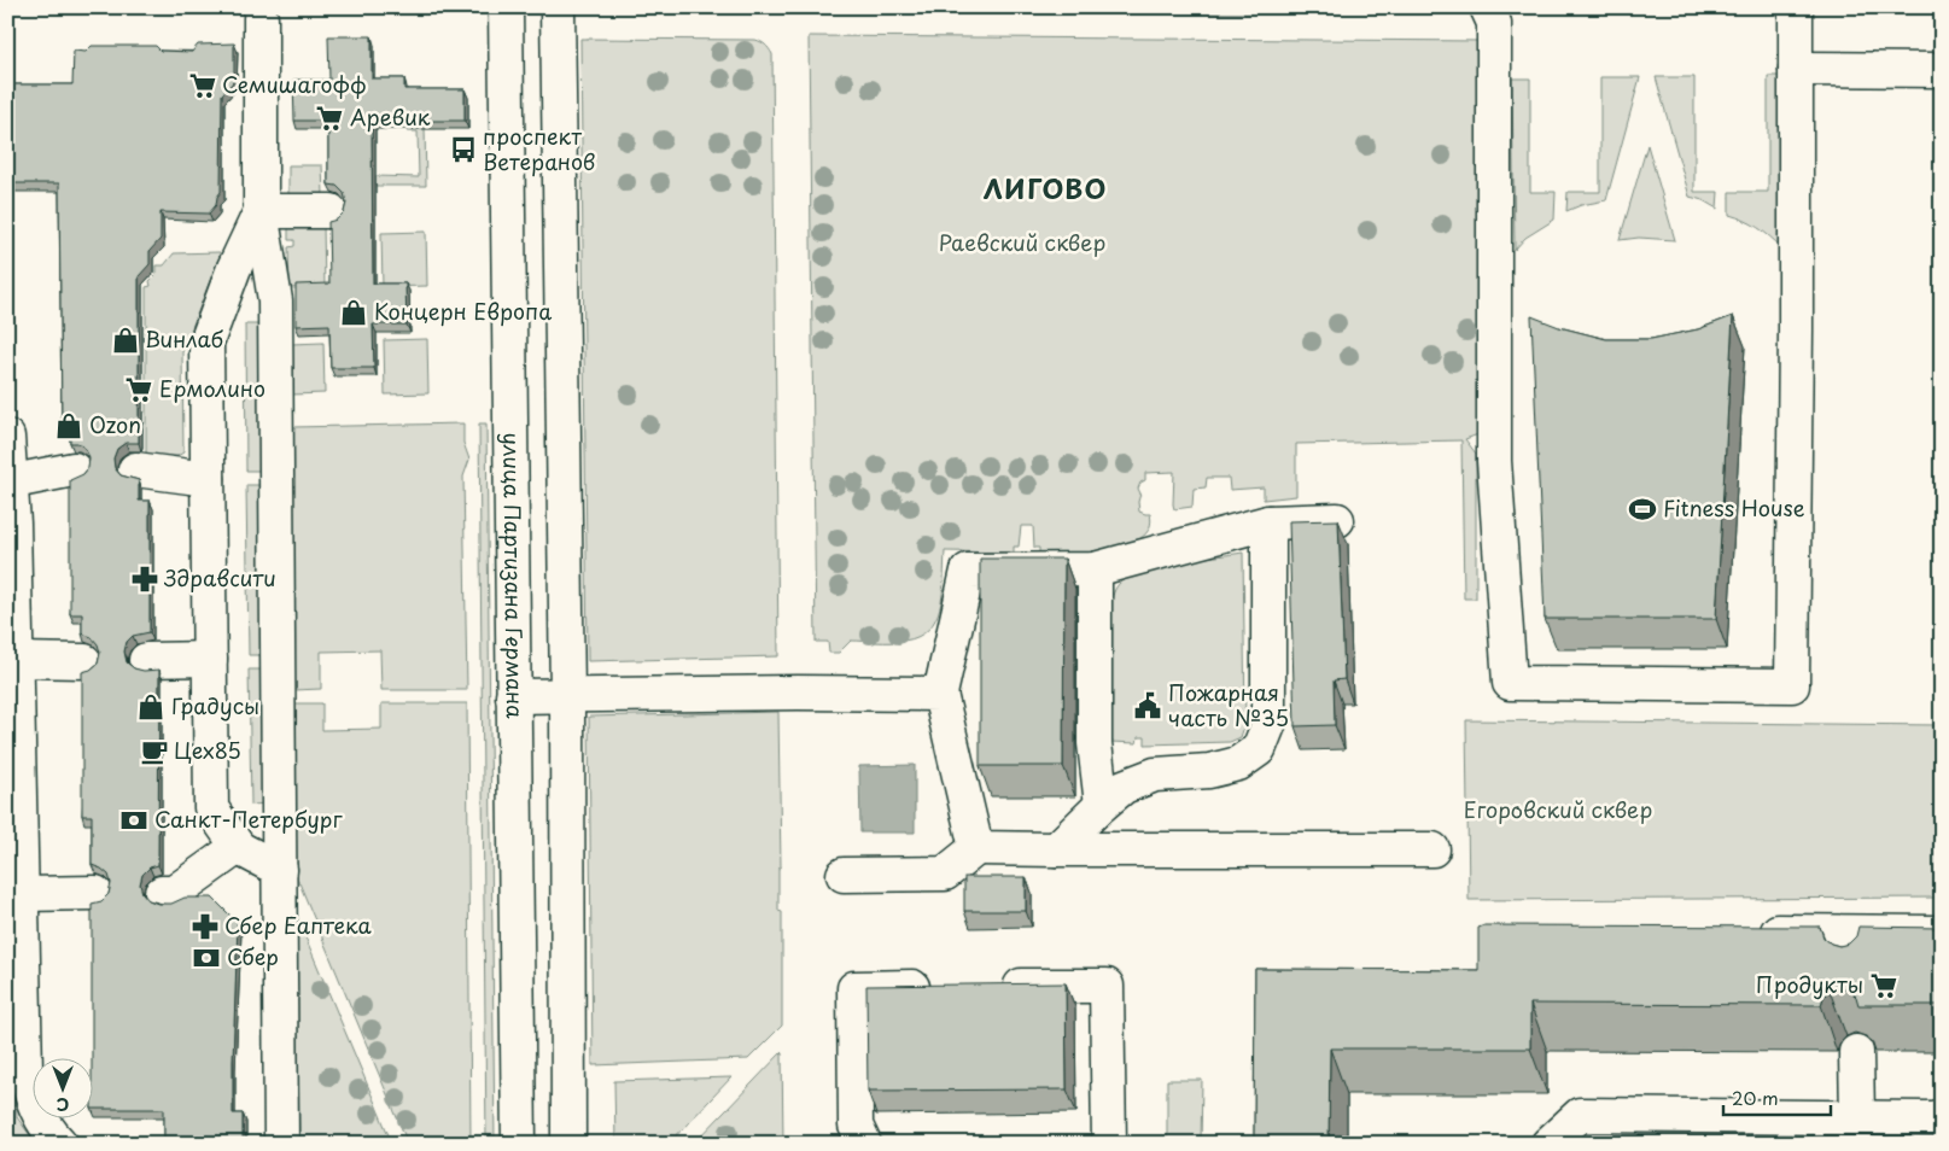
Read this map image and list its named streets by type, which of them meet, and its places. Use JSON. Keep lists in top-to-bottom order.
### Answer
{
  "streets": {
    "main road": ["улица Партизана Германа"]
  },
  "districts": ["ЛИГОВО"],
  "parks": ["Раевский сквер", "Егоровский сквер"],
  "places": {
    "supermarket": [
      "Семишагофф",
      "Аревик",
      "Ермолино",
      "Продукты"
    ],
    "bus stop": ["проспект Ветеранов"],
    "shop": [
      "Концерн Европа",
      "Винлаб",
      "Ozon",
      "Градусы"
    ],
    "sports": ["Fitness House"],
    "pharmacy": ["Здравсити", "Сбер Еаптека"],
    "public building": ["Пожарная часть №35"],
    "cafe": ["Цех85"],
    "bank": ["Санкт-Петербург", "Сбер"]
  },
  "scale_bar": "20 m",
  "north": "bottom"
}
